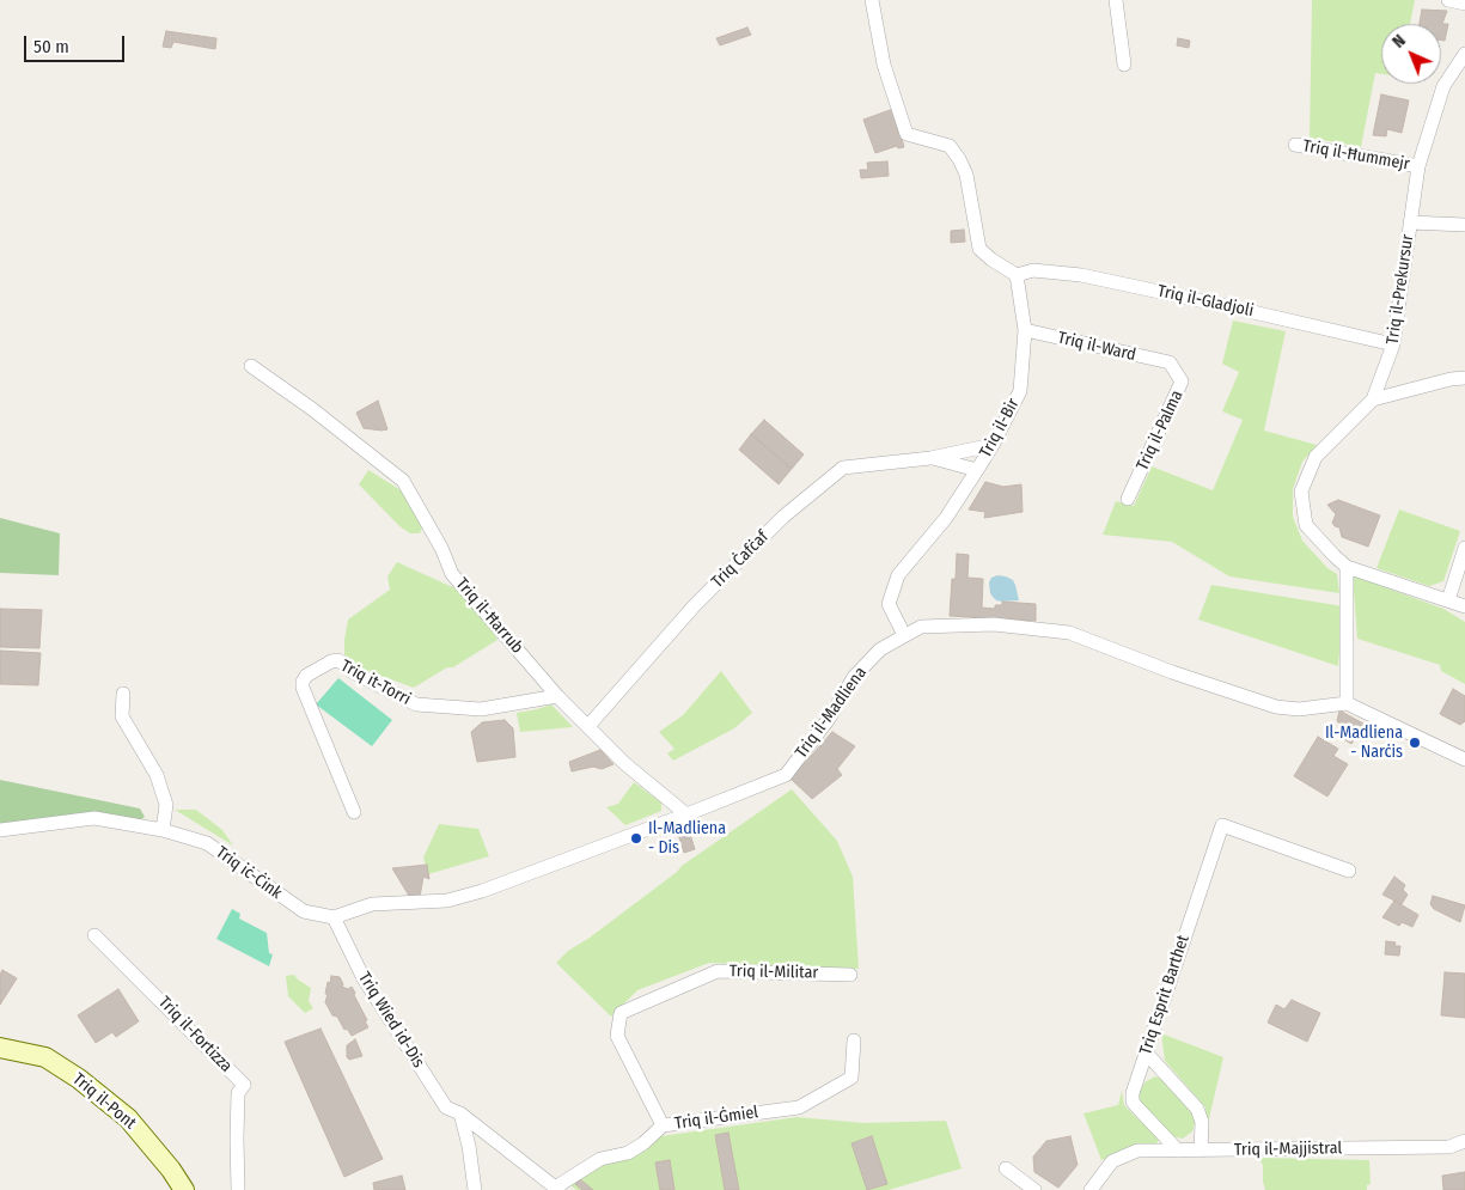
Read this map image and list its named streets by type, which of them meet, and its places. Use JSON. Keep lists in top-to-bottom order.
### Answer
{
  "streets": {
    "street": [
      "Triq il-Ħummejr",
      "Triq il-Prekursur",
      "Triq il-Gladjoli",
      "Triq il-Ward",
      "Triq il-Bir",
      "Triq il-Palma",
      "Triq Ċafċaf",
      "Triq il-Ħarrub",
      "Triq it-Torri",
      "Triq il-Madliena",
      "Triq iċ-Ċink",
      "Triq il-Militar",
      "Triq Esprit Barthet",
      "Triq Wied id-Dis",
      "Triq il-Fortizza",
      "Triq il-Pont",
      "Triq il-Ġmiel",
      "Triq il-Majjistral"
    ]
  },
  "crossings": [
    ["Triq il-Ħummejr", "Triq il-Prekursur"],
    ["Triq il-Prekursur", "Triq il-Gladjoli"],
    ["Triq il-Gladjoli", "Triq il-Bir"],
    ["Triq il-Ward", "Triq il-Bir"],
    ["Triq il-Ward", "Triq il-Palma"],
    ["Triq il-Bir", "Triq Ċafċaf"],
    ["Triq il-Bir", "Triq il-Madliena"],
    ["Triq Ċafċaf", "Triq il-Ħarrub"],
    ["Triq il-Ħarrub", "Triq it-Torri"],
    ["Triq il-Ħarrub", "Triq il-Madliena"],
    ["Triq il-Madliena", "Triq iċ-Ċink"],
    ["Triq il-Madliena", "Triq Wied id-Dis"],
    ["Triq iċ-Ċink", "Triq Wied id-Dis"],
    ["Triq il-Militar", "Triq il-Ġmiel"],
    ["Triq Esprit Barthet", "Triq il-Majjistral"],
    ["Triq Wied id-Dis", "Triq il-Ġmiel"]
  ],
  "places": ["Il-Madliena - Narċis", "Il-Madliena - Dis"],
  "scale_bar": "50 m",
  "north": "top left"
}
